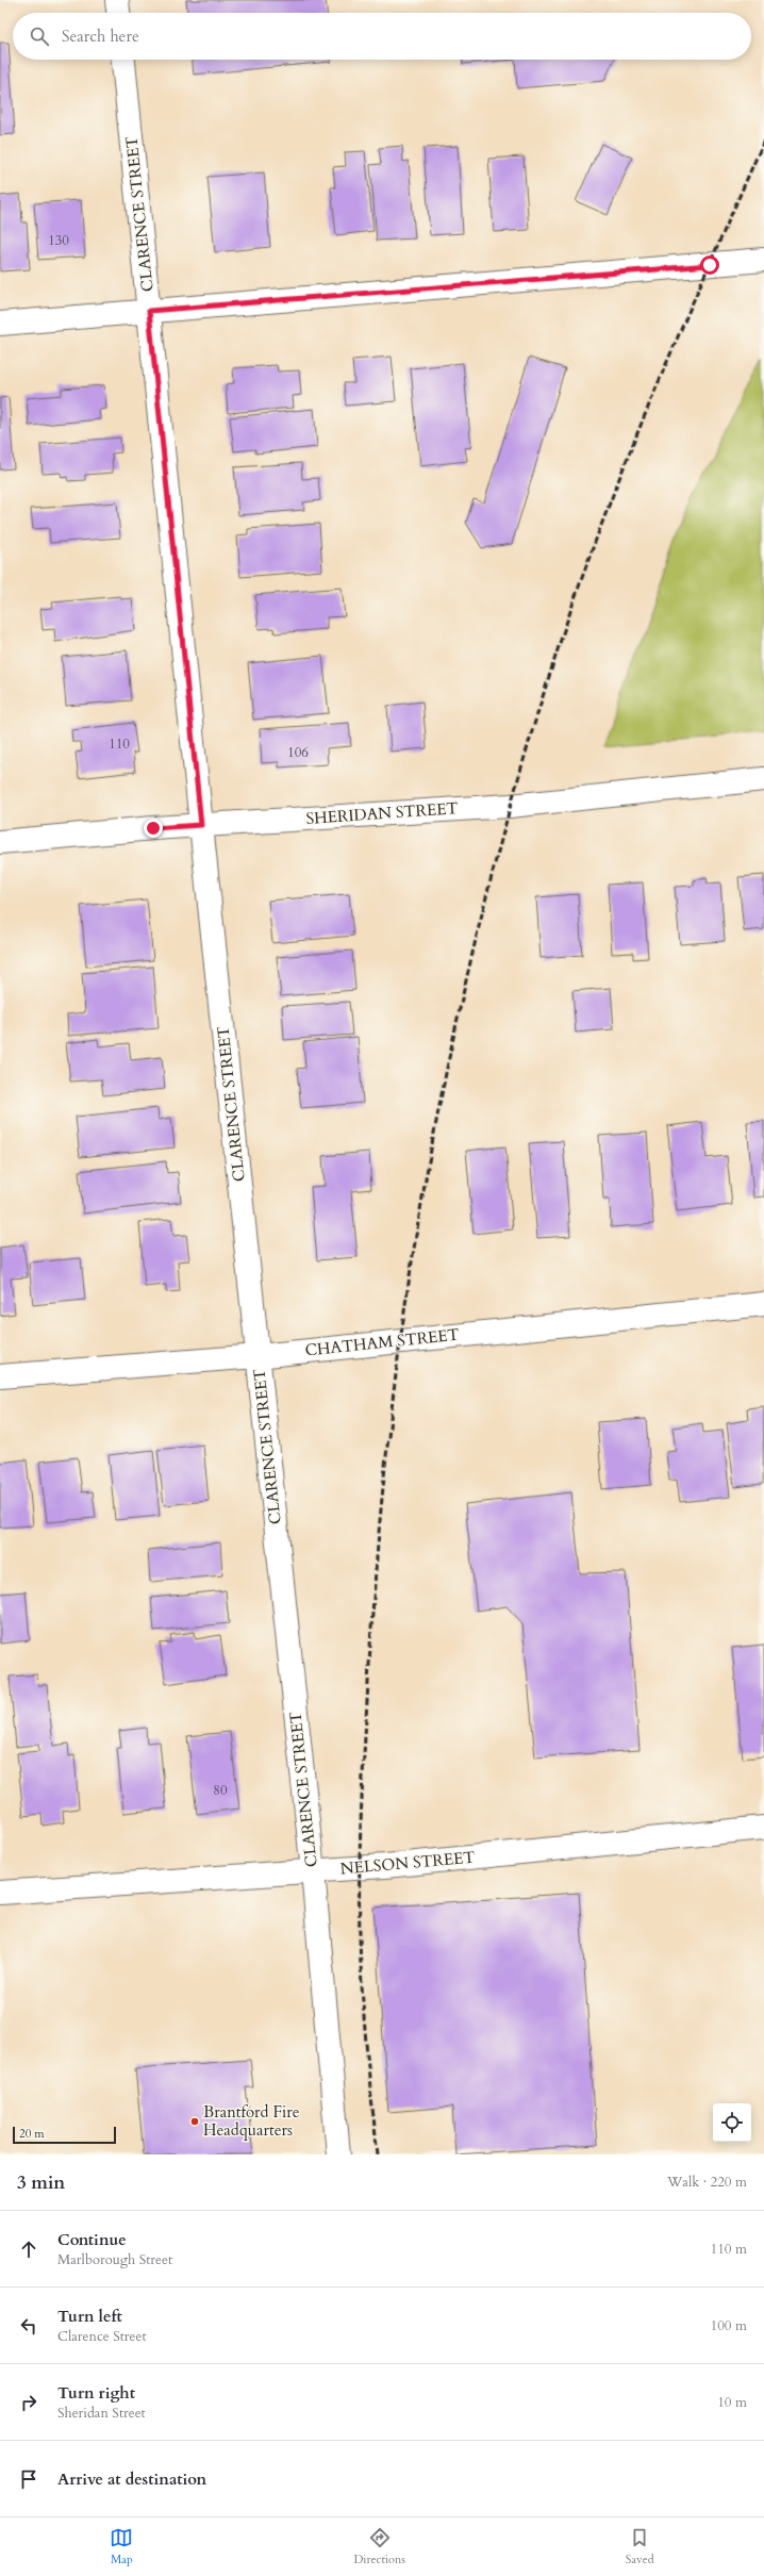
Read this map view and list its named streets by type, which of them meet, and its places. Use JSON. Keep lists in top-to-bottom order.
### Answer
{
  "streets": {
    "street": [
      "CLARENCE STREET",
      "SHERIDAN STREET",
      "CHATHAM STREET",
      "NELSON STREET"
    ]
  },
  "crossings": [
    ["CLARENCE STREET", "SHERIDAN STREET"],
    ["CLARENCE STREET", "CHATHAM STREET"],
    ["CLARENCE STREET", "NELSON STREET"]
  ],
  "places": ["Brantford Fire Headquarters"],
  "house_numbers": [
    "130",
    "110",
    "106",
    "80"
  ],
  "scale_bar": "20 m",
  "page": {
    "search": "Search here",
    "scale": "20 m",
    "heading": ["3 min", "Walk · 220 m"],
    "list": [
      ["Continue", "Marlborough Street", "110 m"],
      ["Turn left", "Clarence Street", "100 m"],
      ["Turn right", "Sheridan Street", "10 m"],
      "Arrive at destination"
    ],
    "nav": ["Map", "Directions", "Saved"]
  }
}
